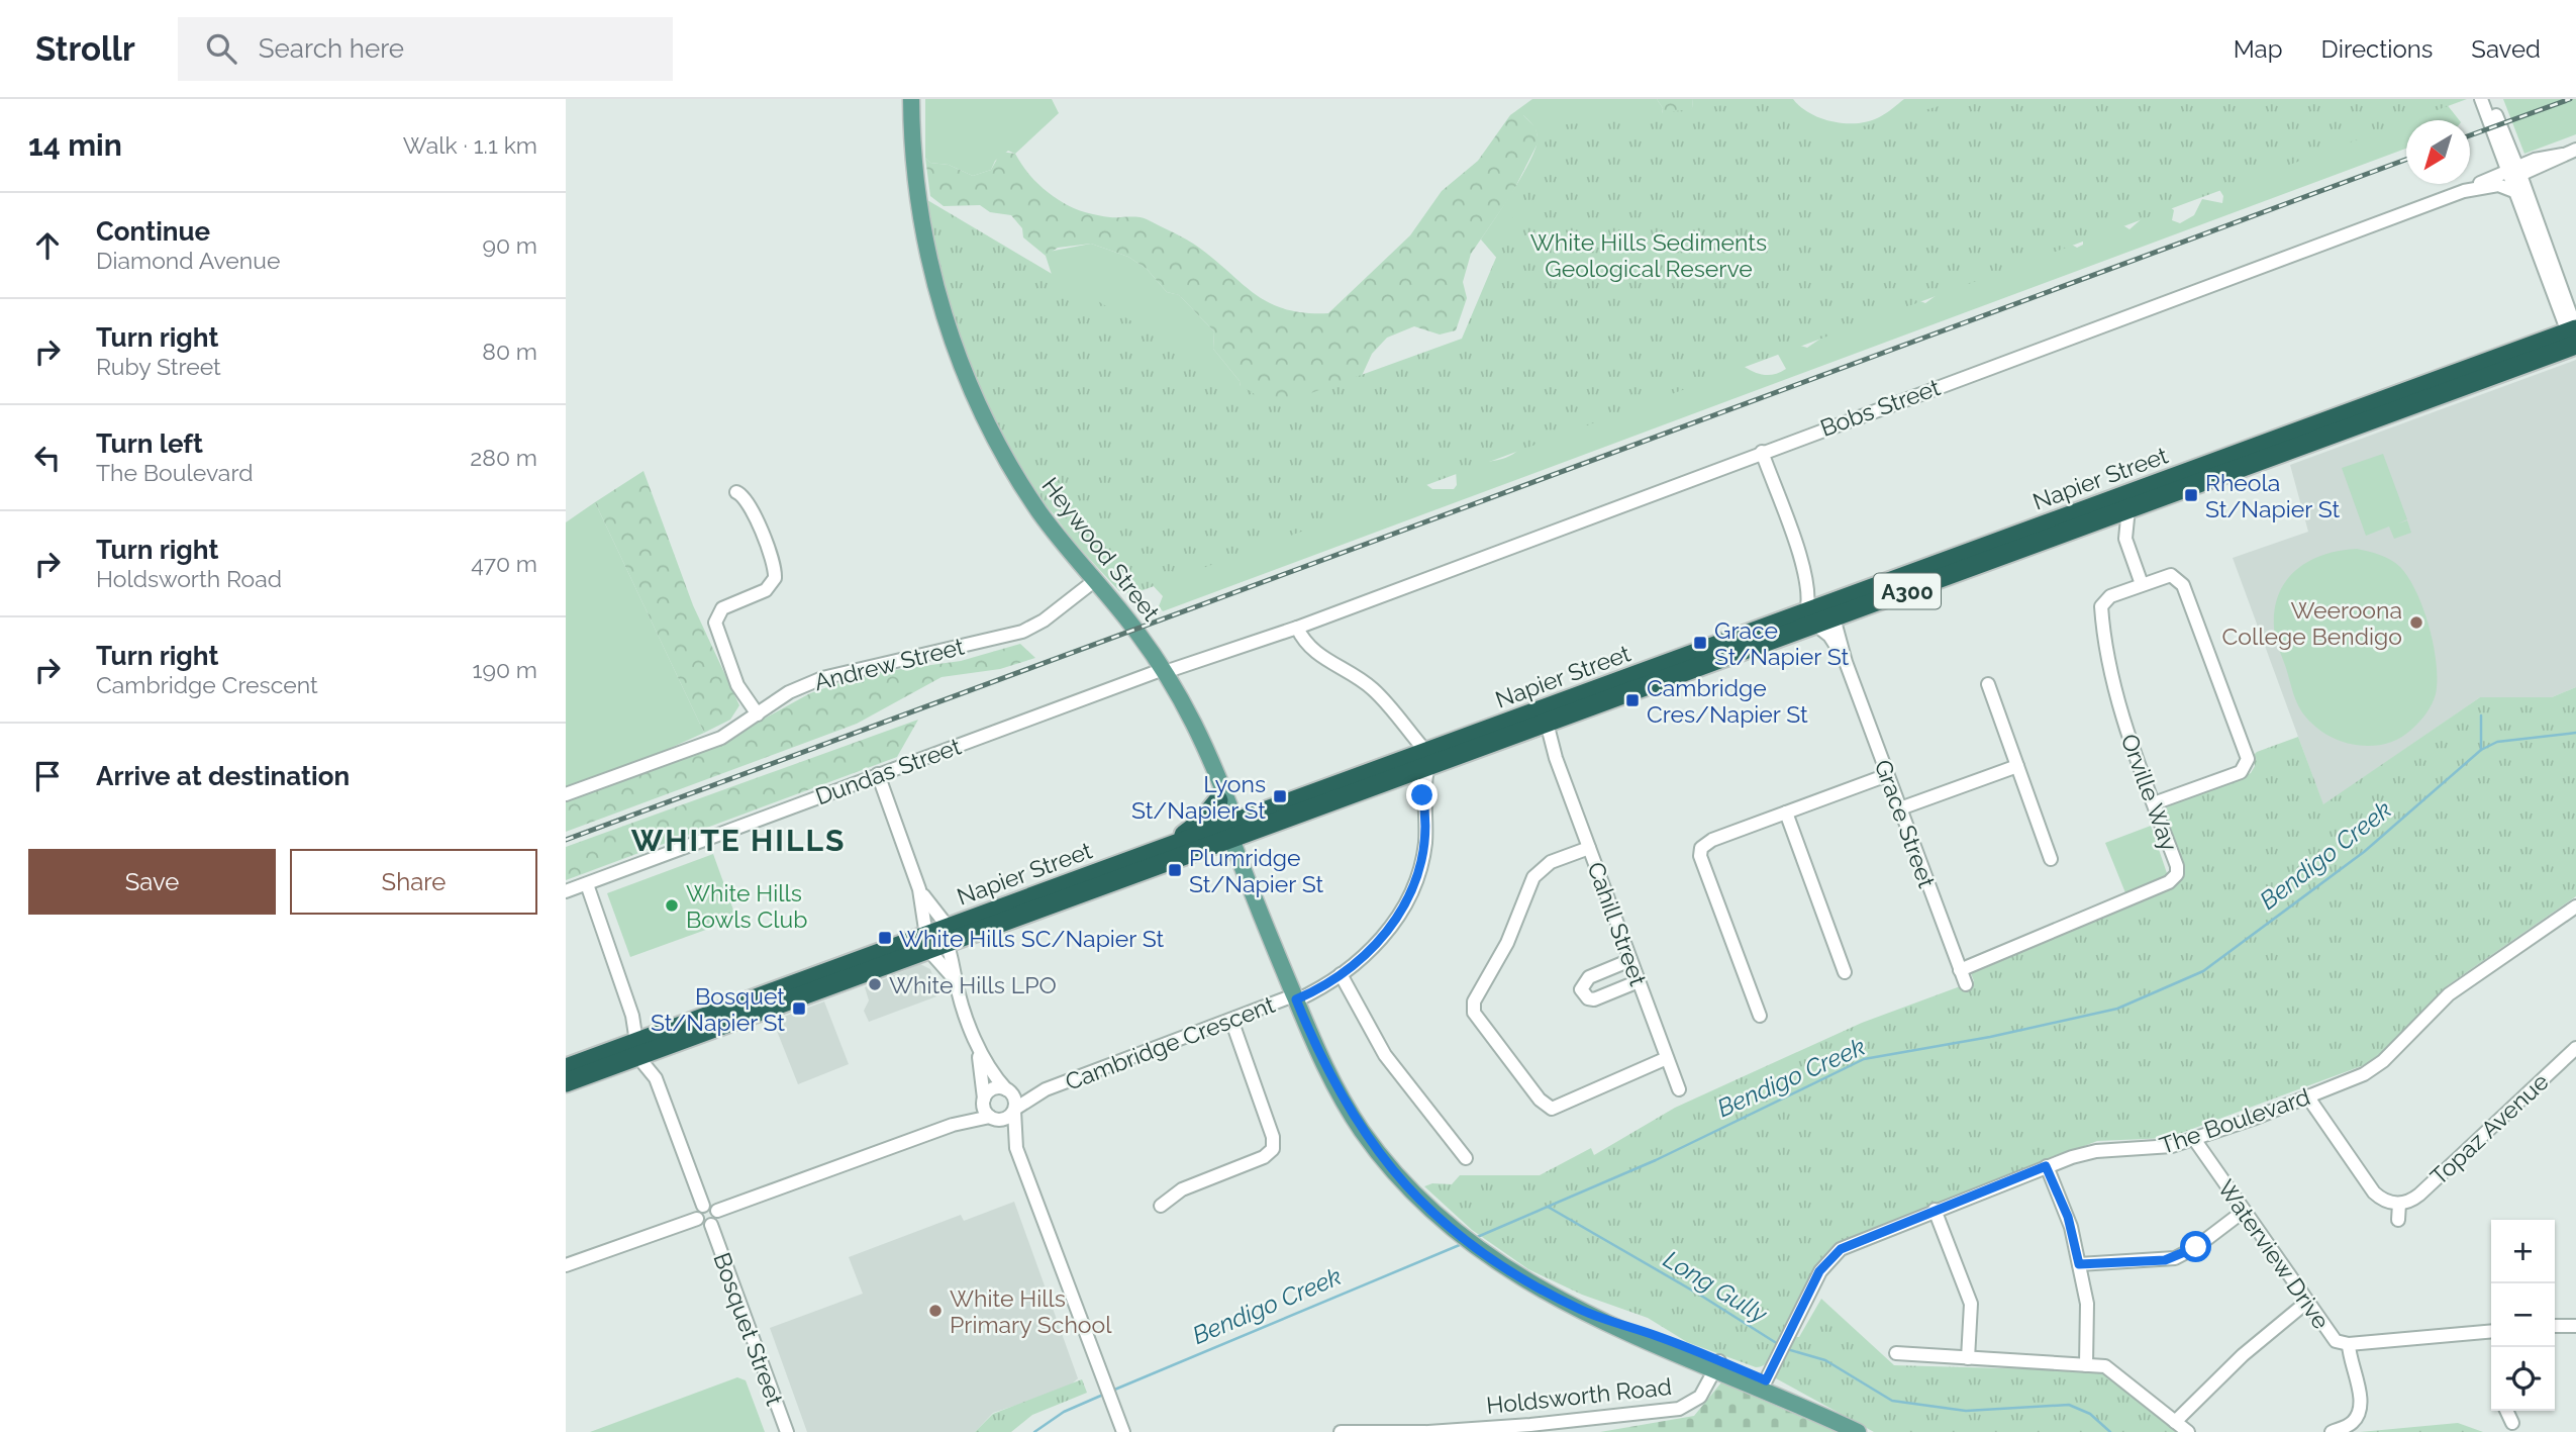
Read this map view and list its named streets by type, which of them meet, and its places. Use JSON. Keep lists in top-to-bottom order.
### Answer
{
  "streets": {
    "highway": ["Napier Street", "A300"],
    "main road": ["Heywood Street", "Holdsworth Road"],
    "street": [
      "Bobs Street",
      "Andrew Street",
      "Dundas Street",
      "Orville Way",
      "Grace Street",
      "Cahill Street",
      "Cambridge Crescent",
      "The Boulevard",
      "Topaz Avenue",
      "Waterview Drive",
      "Bosquet Street"
    ]
  },
  "crossings": [
    ["Bobs Street", "Grace Street"],
    ["Bobs Street", "Cambridge Crescent"],
    ["Napier Street", "Grace Street"],
    ["Napier Street", "Cahill Street"],
    ["Napier Street", "Cambridge Crescent"],
    ["Napier Street", "Holdsworth Road"],
    ["Heywood Street", "Andrew Street"],
    ["Heywood Street", "Dundas Street"],
    ["Orville Way", "Grace Street"],
    ["Cambridge Crescent", "Holdsworth Road"],
    ["The Boulevard", "Waterview Drive"],
    ["The Boulevard", "Holdsworth Road"]
  ],
  "districts": ["WHITE HILLS"],
  "water": ["Bendigo Creek", "Long Gully"],
  "parks": ["White Hills Sediments Geological Reserve"],
  "places": {
    "transit": [
      "Rheola St/Napier St",
      "Grace St/Napier St",
      "Cambridge Cres/Napier St",
      "Lyons St/Napier St",
      "Plumridge St/Napier St",
      "White Hills SC/Napier St",
      "Bosquet St/Napier St"
    ],
    "other": [
      "Weeroona College Bendigo",
      "White Hills Bowls Club",
      "White Hills LPO",
      "White Hills Primary School"
    ]
  },
  "north": "bottom left",
  "page": {
    "header": "Strollr",
    "search": "Search here",
    "nav": ["Map", "Directions", "Saved"],
    "heading": ["14 min", "Walk · 1.1 km"],
    "list": [
      ["Continue", "Diamond Avenue", "90 m"],
      ["Turn right", "Ruby Street", "80 m"],
      ["Turn left", "The Boulevard", "280 m"],
      ["Turn right", "Holdsworth Road", "470 m"],
      ["Turn right", "Cambridge Crescent", "190 m"],
      "Arrive at destination"
    ],
    "buttons": ["Save", "Share"],
    "map_buttons": ["+", "−"]
  }
}
